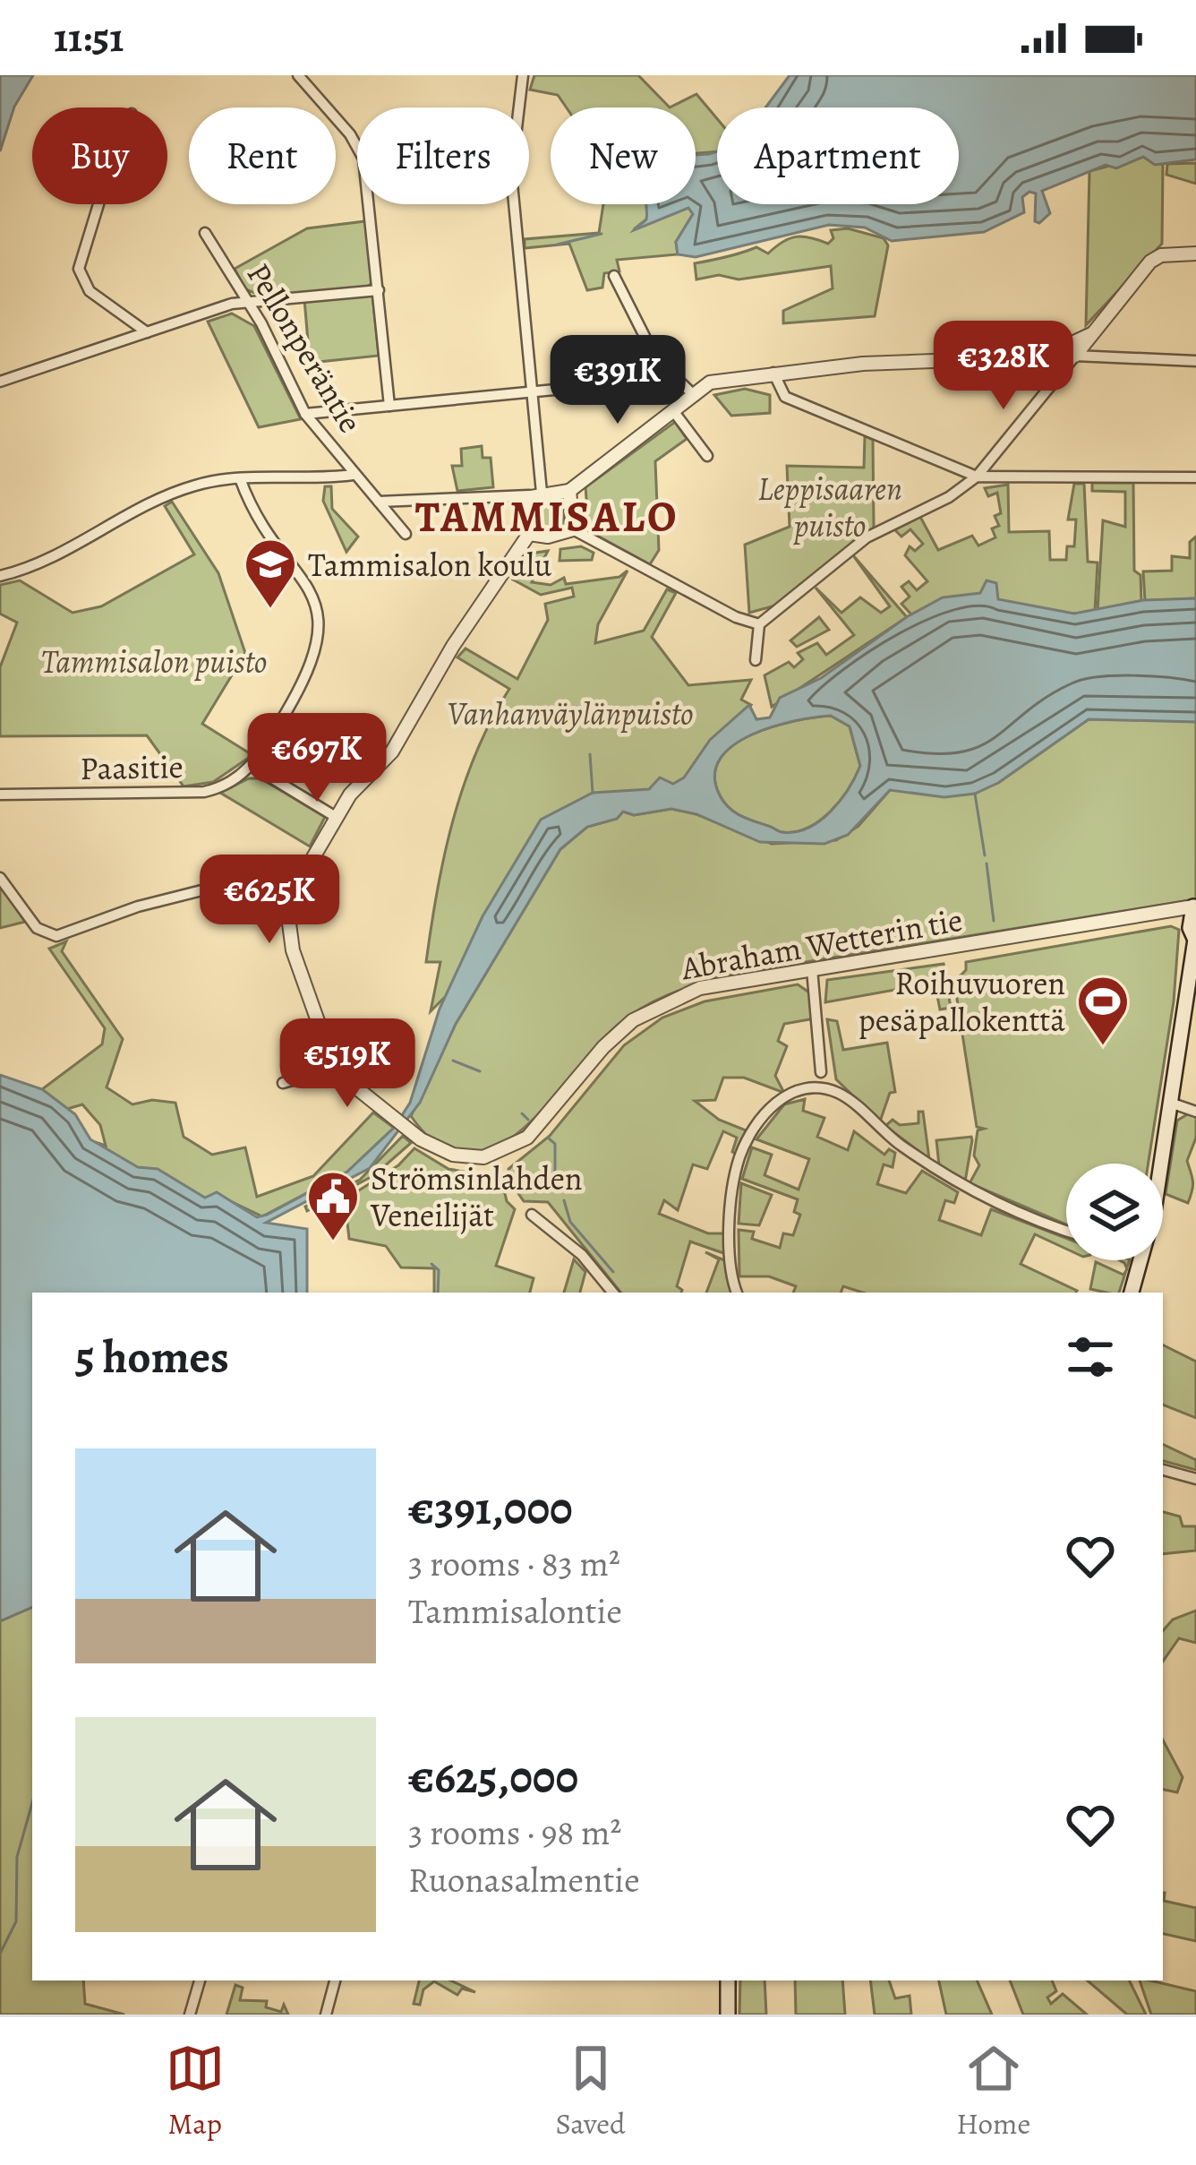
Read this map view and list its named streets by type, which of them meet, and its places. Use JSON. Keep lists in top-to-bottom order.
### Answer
{
  "streets": {
    "street": ["Pellonperäntie", "Paasitie", "Abraham Wetterin tie"]
  },
  "districts": ["TAMMISALO"],
  "parks": ["Leppisaaren puisto", "Tammisalon puisto", "Vanhanväylänpuisto"],
  "places": {
    "school or university": ["Tammisalon koulu"],
    "sports": ["Roihuvuoren pesäpallokenttä"],
    "public building": ["Strömsinlahden Veneilijät"]
  },
  "page": {
    "status": "11:51",
    "chip": [
      "Buy",
      "Rent",
      "Filters",
      "New",
      "Apartment"
    ],
    "price": [
      "€328K",
      "€391K",
      "€697K",
      "€625K",
      "€519K"
    ],
    "heading": "5 homes",
    "list": [
      {
        "name": "€391,000",
        "note": "3 rooms · 83 m² · Tammisalontie"
      },
      {
        "name": "€625,000",
        "note": "3 rooms · 98 m² · Ruonasalmentie"
      }
    ],
    "tabs": ["Map", "Saved", "Home"]
  }
}
